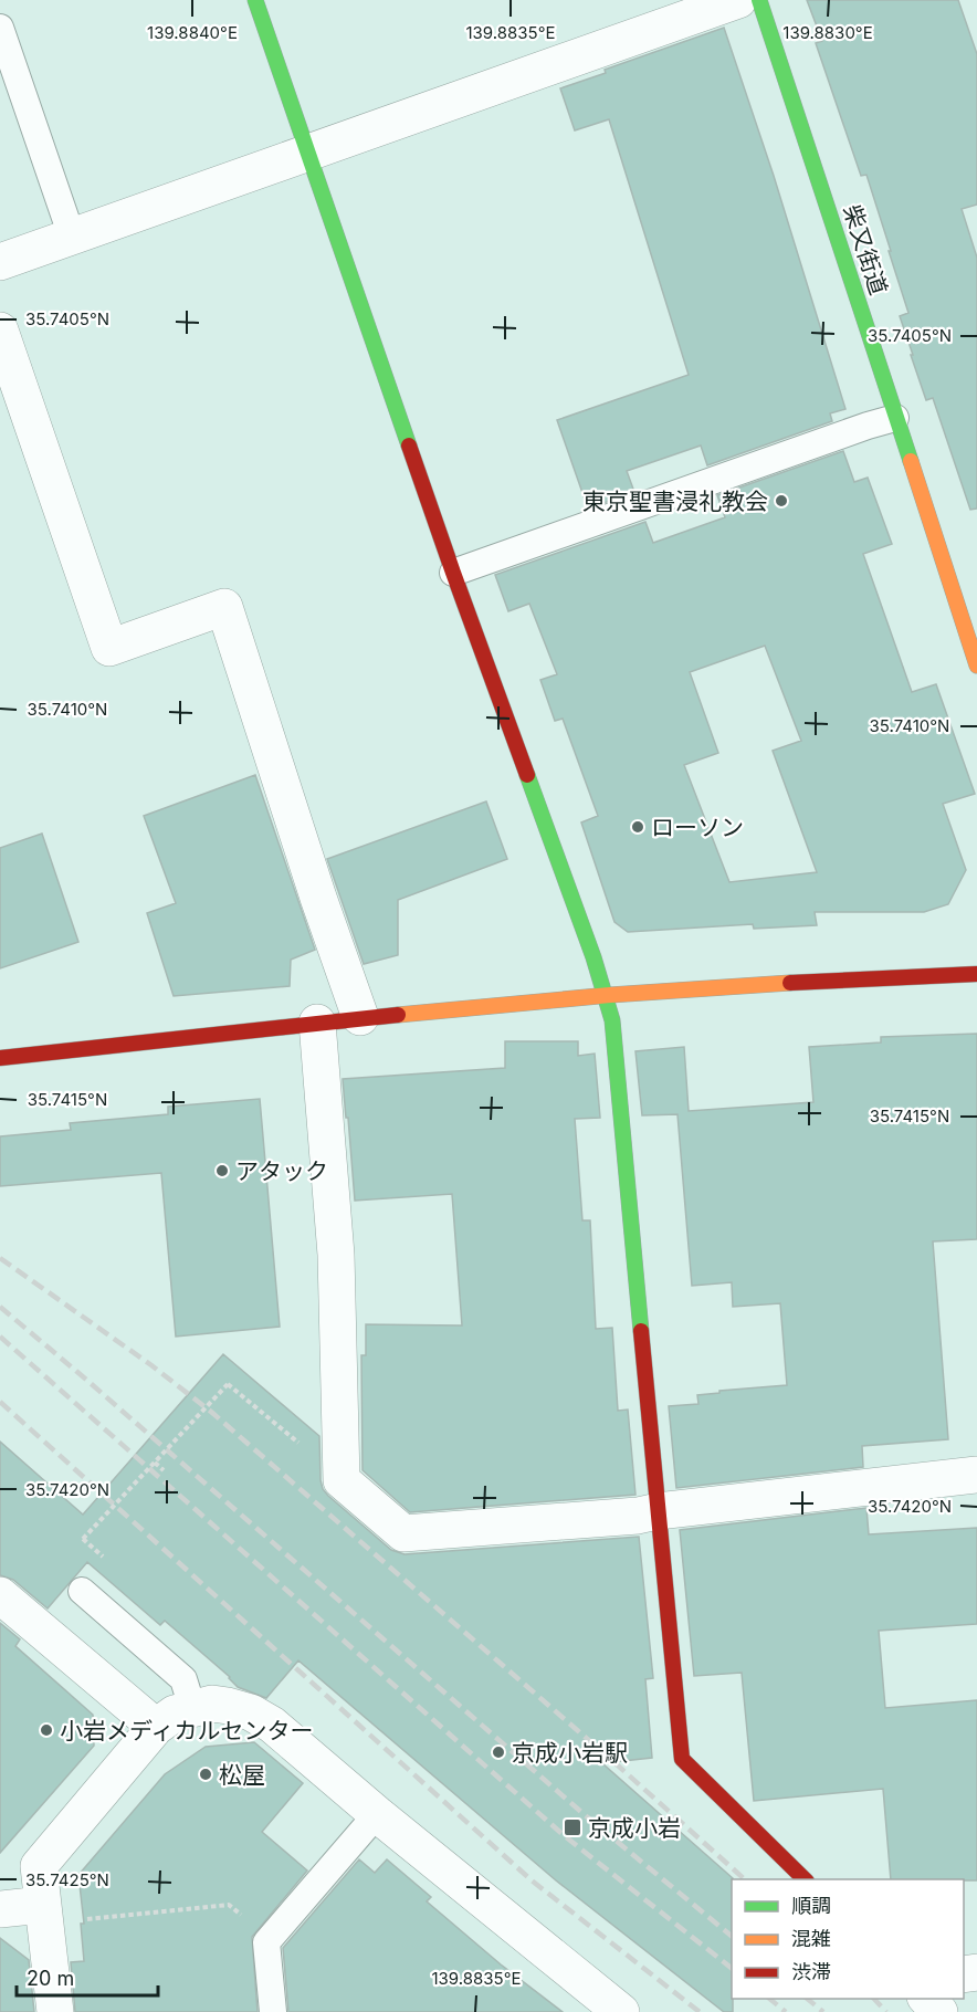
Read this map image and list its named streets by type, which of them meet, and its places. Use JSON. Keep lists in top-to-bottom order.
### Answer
{
  "streets": {
    "street": ["柴又街道"]
  },
  "places": {
    "other": [
      "東京聖書浸礼教会",
      "ローソン",
      "アタック",
      "小岩メディカルセンター",
      "京成小岩駅",
      "松屋"
    ],
    "transit": ["京成小岩"]
  },
  "legend": ["順調", "混雑", "渋滞"],
  "scale_bar": "20 m",
  "coordinates": [
    "139.8840°E",
    "139.8835°E",
    "139.8830°E",
    "35.7405°N",
    "35.7410°N",
    "35.7415°N",
    "35.7420°N",
    "35.7425°N"
  ]
}
